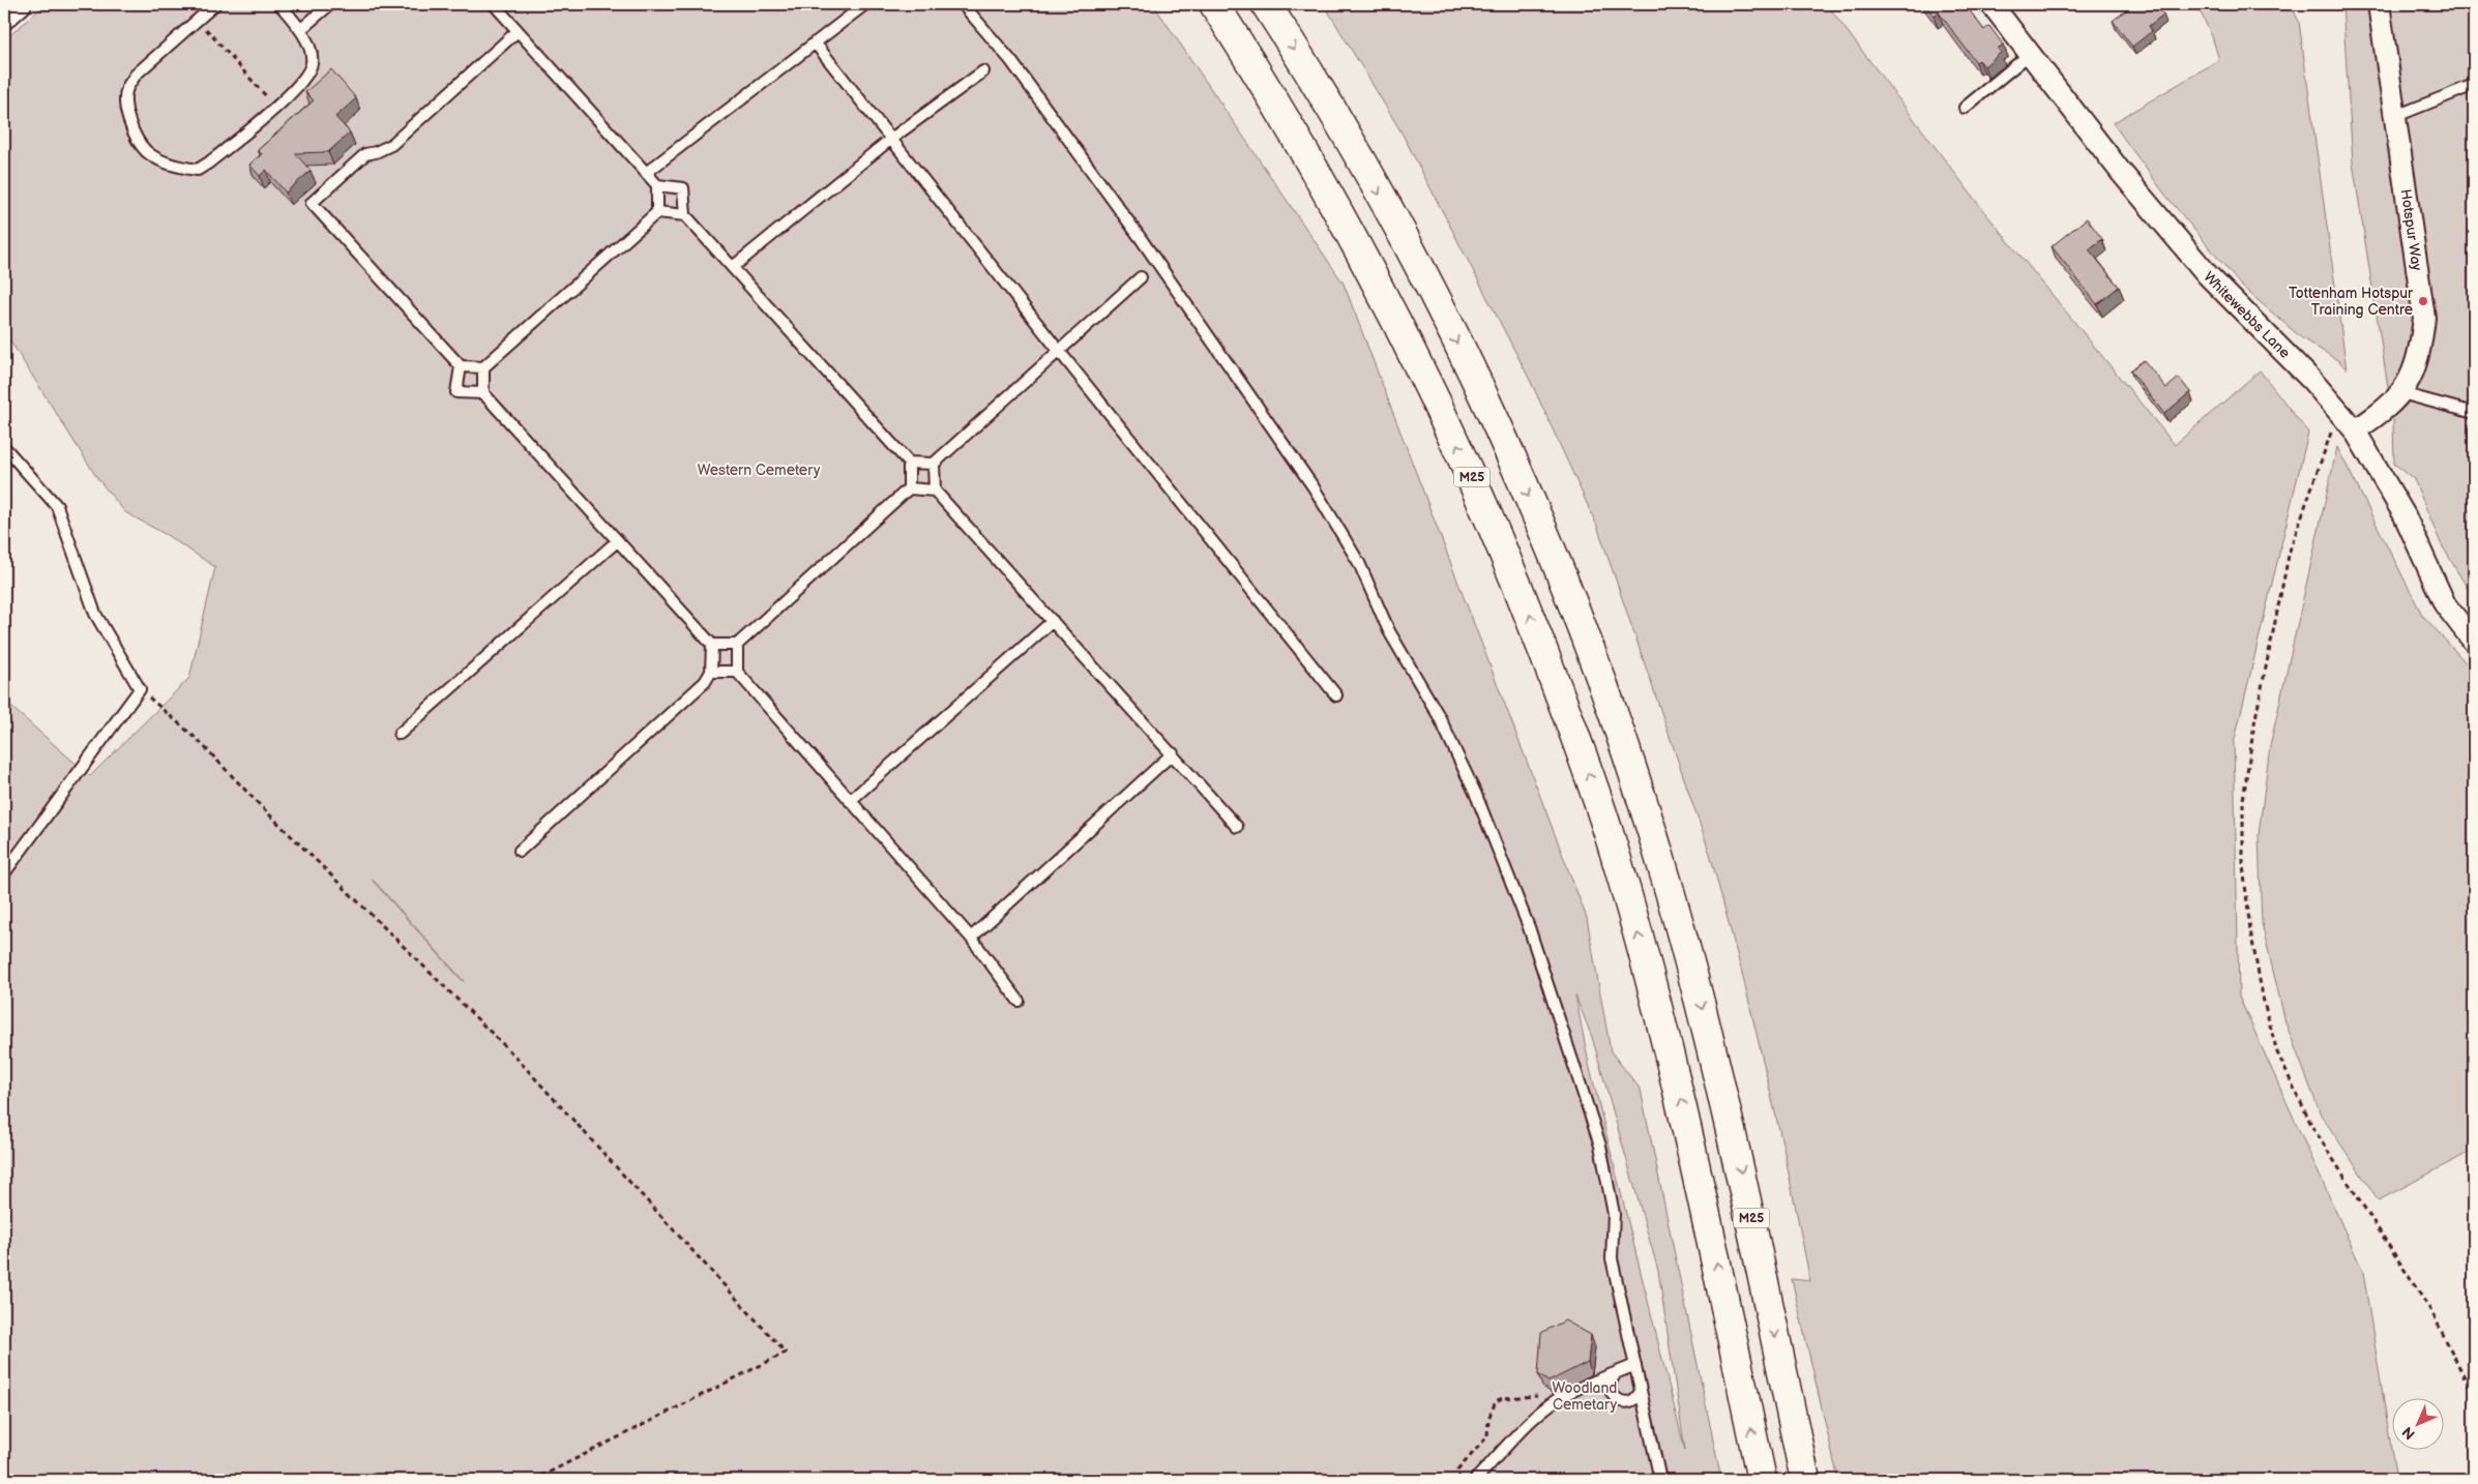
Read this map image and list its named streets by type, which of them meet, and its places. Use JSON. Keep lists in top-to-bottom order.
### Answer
{
  "streets": {
    "highway": ["M25"],
    "street": ["Hotspur Way", "Whitewebbs Lane"]
  },
  "crossings": [
    ["Hotspur Way", "Whitewebbs Lane"]
  ],
  "parks": ["Western Cemetery", "Woodland Cemetary"],
  "places": ["Tottenham Hotspur Training Centre"],
  "north": "bottom left"
}
